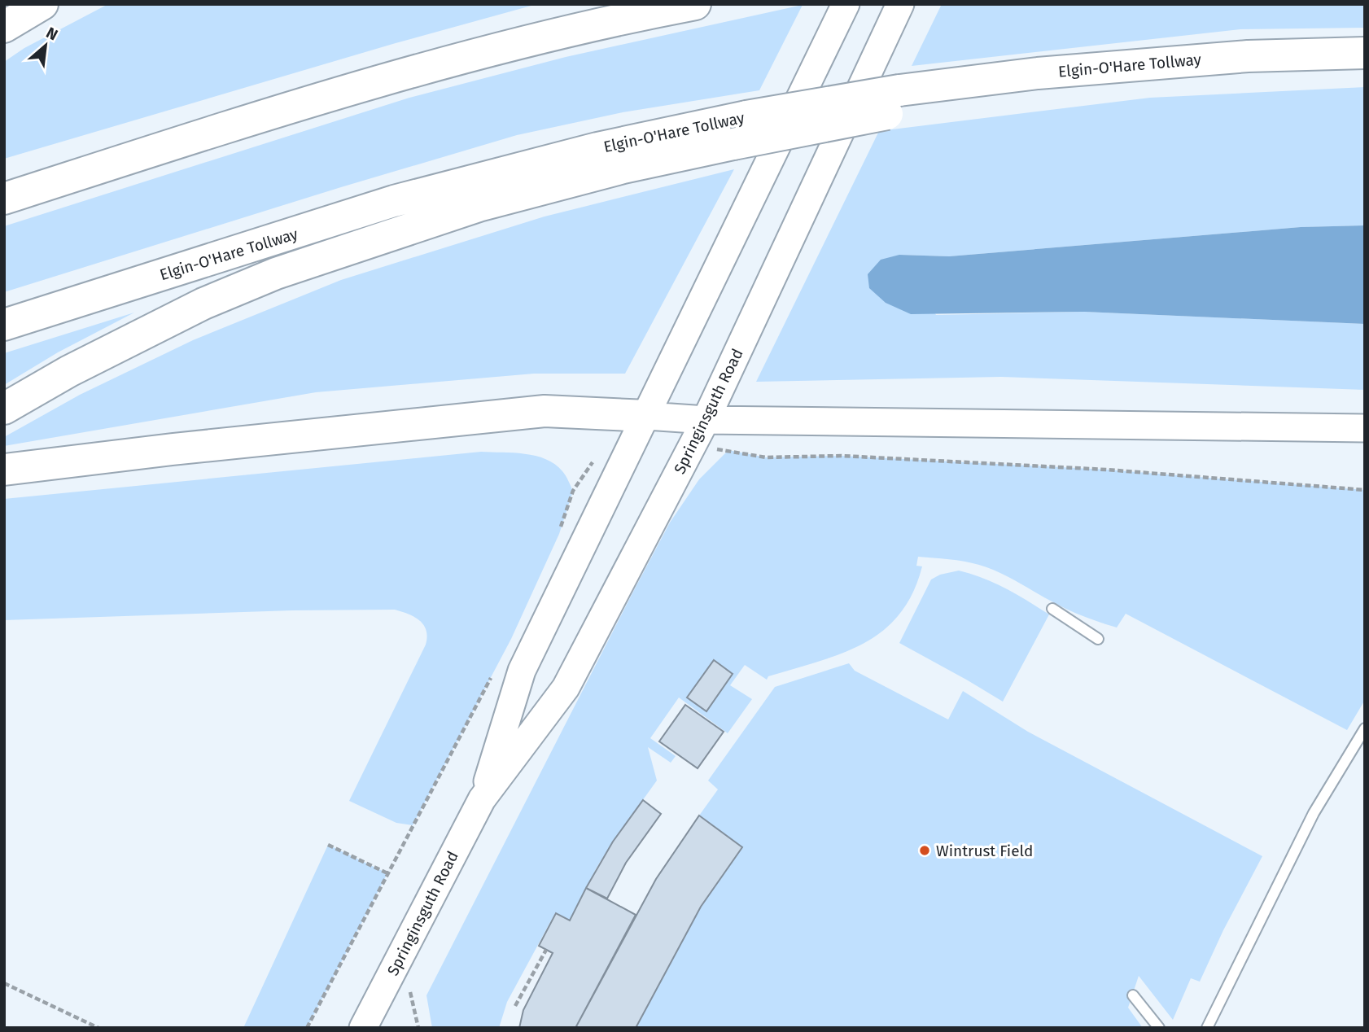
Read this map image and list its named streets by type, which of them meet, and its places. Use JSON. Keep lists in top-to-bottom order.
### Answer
{
  "streets": {
    "highway": ["Elgin-O'Hare Tollway"],
    "street": ["Springinsguth Road"]
  },
  "places": ["Wintrust Field"],
  "north": "top right"
}
